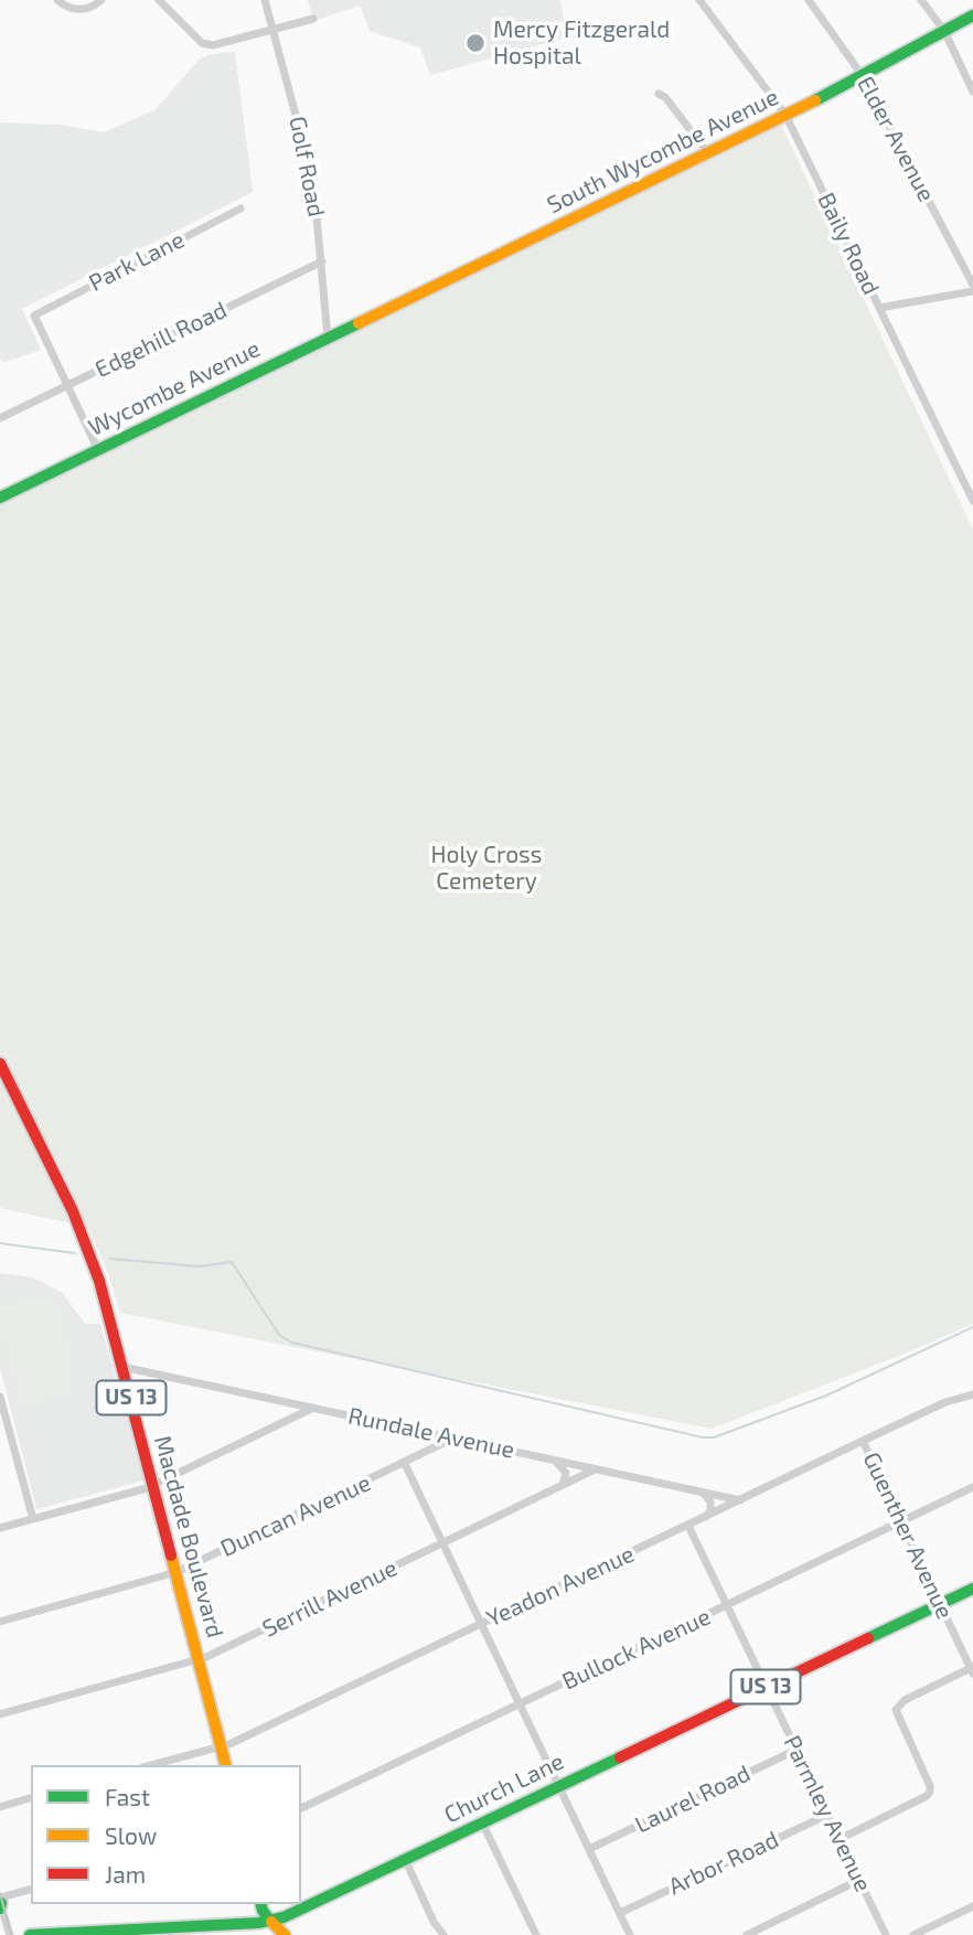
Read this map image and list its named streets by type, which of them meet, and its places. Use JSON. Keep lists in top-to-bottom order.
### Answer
{
  "streets": {
    "main road": [
      "South Wycombe Avenue",
      "Wycombe Avenue",
      "US 13",
      "Macdade Boulevard",
      "Church Lane"
    ],
    "street": [
      "Elder Avenue",
      "Golf Road",
      "Baily Road",
      "Park Lane",
      "Edgehill Road",
      "Rundale Avenue",
      "Duncan Avenue",
      "Guenther Avenue",
      "Yeadon Avenue",
      "Serrill Avenue",
      "Bullock Avenue",
      "Laurel Road",
      "Parmley Avenue",
      "Arbor Road"
    ]
  },
  "crossings": [
    ["Elder Avenue", "South Wycombe Avenue"],
    ["South Wycombe Avenue", "Baily Road"],
    ["South Wycombe Avenue", "Wycombe Avenue"],
    ["Golf Road", "Edgehill Road"],
    ["Golf Road", "Wycombe Avenue"],
    ["Park Lane", "Edgehill Road"],
    ["Rundale Avenue", "Duncan Avenue"],
    ["Rundale Avenue", "Macdade Boulevard"],
    ["Rundale Avenue", "Yeadon Avenue"],
    ["Rundale Avenue", "Serrill Avenue"],
    ["Duncan Avenue", "Macdade Boulevard"],
    ["Guenther Avenue", "Yeadon Avenue"],
    ["Guenther Avenue", "Bullock Avenue"],
    ["Guenther Avenue", "Church Lane"],
    ["Macdade Boulevard", "Yeadon Avenue"],
    ["Macdade Boulevard", "Serrill Avenue"],
    ["Yeadon Avenue", "Parmley Avenue"],
    ["Bullock Avenue", "Parmley Avenue"],
    ["Church Lane", "Parmley Avenue"],
    ["Laurel Road", "Parmley Avenue"],
    ["Parmley Avenue", "Arbor Road"]
  ],
  "parks": ["Holy Cross Cemetery"],
  "places": ["Mercy Fitzgerald Hospital"],
  "legend": ["Fast", "Slow", "Jam"]
}
